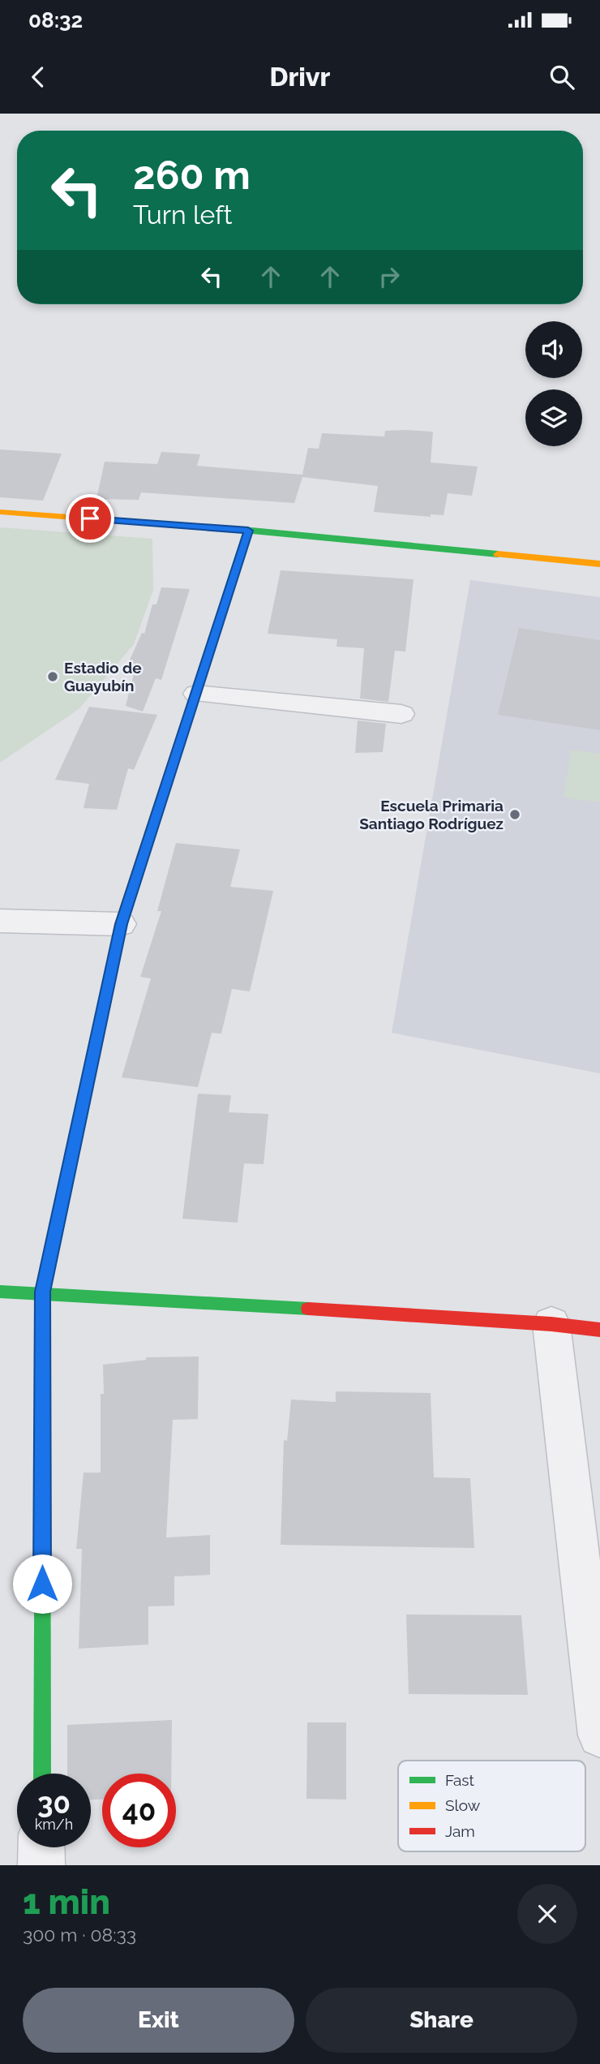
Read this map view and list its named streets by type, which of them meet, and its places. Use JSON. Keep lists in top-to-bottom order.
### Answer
{
  "places": ["Estadio de Guayubín", "Escuela Primaria Santiago Rodríguez"],
  "legend": ["Fast", "Slow", "Jam"],
  "page": {
    "status": "08:32",
    "header": "Drivr",
    "turn": ["260 m", "Turn left"],
    "speed": "30 km/h",
    "limit": "40",
    "heading": ["1 min", "300 m · 08:33"],
    "buttons": ["Exit", "Share"]
  }
}
